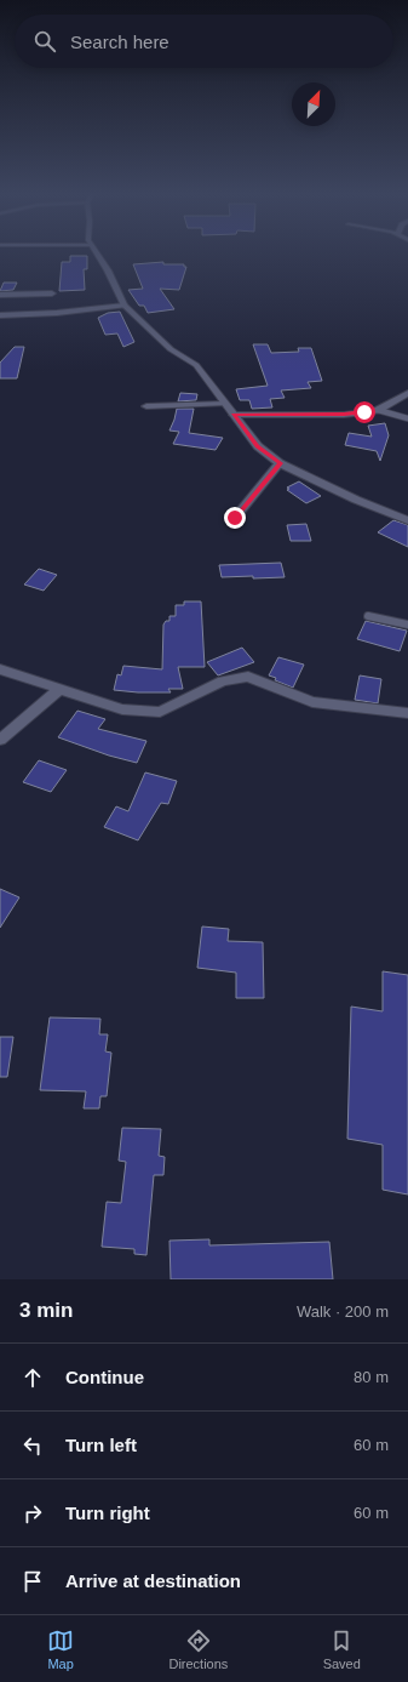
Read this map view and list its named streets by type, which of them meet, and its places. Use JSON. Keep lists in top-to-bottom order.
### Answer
{
  "north": "top right",
  "page": {
    "search": "Search here",
    "heading": ["3 min", "Walk · 200 m"],
    "list": [
      ["Continue", "80 m"],
      ["Turn left", "60 m"],
      ["Turn right", "60 m"],
      "Arrive at destination"
    ],
    "nav": ["Map", "Directions", "Saved"]
  }
}
